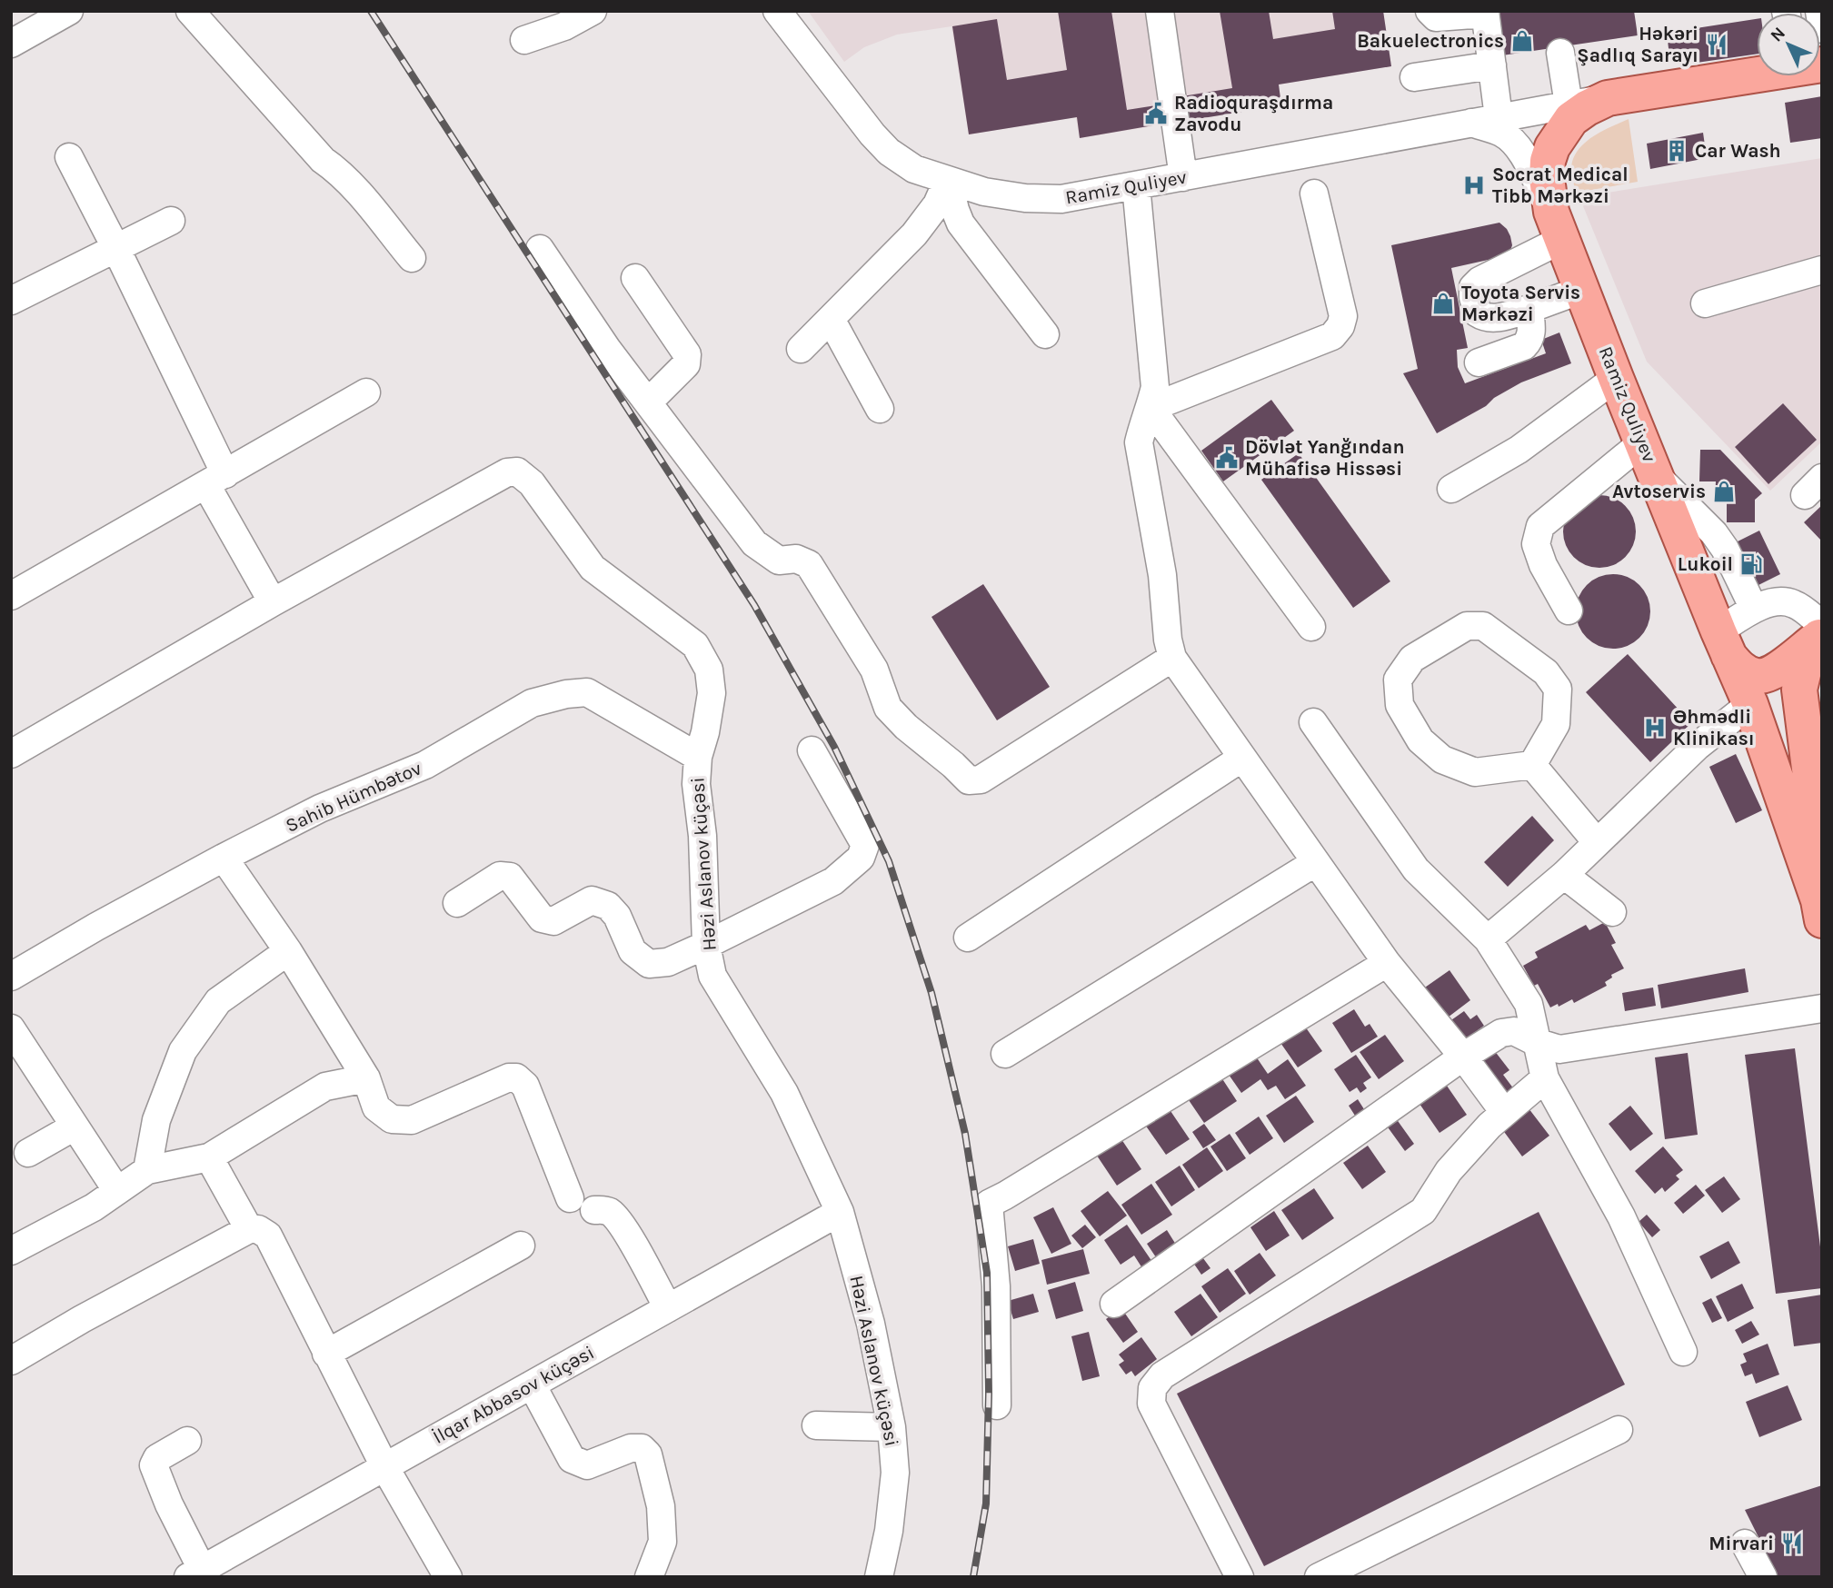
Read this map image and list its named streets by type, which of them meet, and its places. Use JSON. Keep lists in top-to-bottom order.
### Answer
{
  "streets": {
    "main road": ["Ramiz Quliyev"],
    "street": ["Sahib Hümbətov", "Həzi Aslanov küçəsi", "İlqar Abbasov küçəsi"]
  },
  "crossings": [
    ["Sahib Hümbətov", "Həzi Aslanov küçəsi"],
    ["Həzi Aslanov küçəsi", "İlqar Abbasov küçəsi"]
  ],
  "places": {
    "shop": ["Bakuelectronics", "Toyota Servis Mərkəzi", "Avtoservis"],
    "restaurant": ["Həkəri Şadlıq Sarayı", "Mirvari"],
    "public building": ["Radioquraşdırma Zavodu", "Dövlət Yanğından Mühafisə Hissəsi"],
    "building": ["Car Wash"],
    "hospital": ["Socrat Medical Tibb Mərkəzi", "Əhmədli Klinikası"],
    "fuel station": ["Lukoil"]
  },
  "north": "top left"
}
